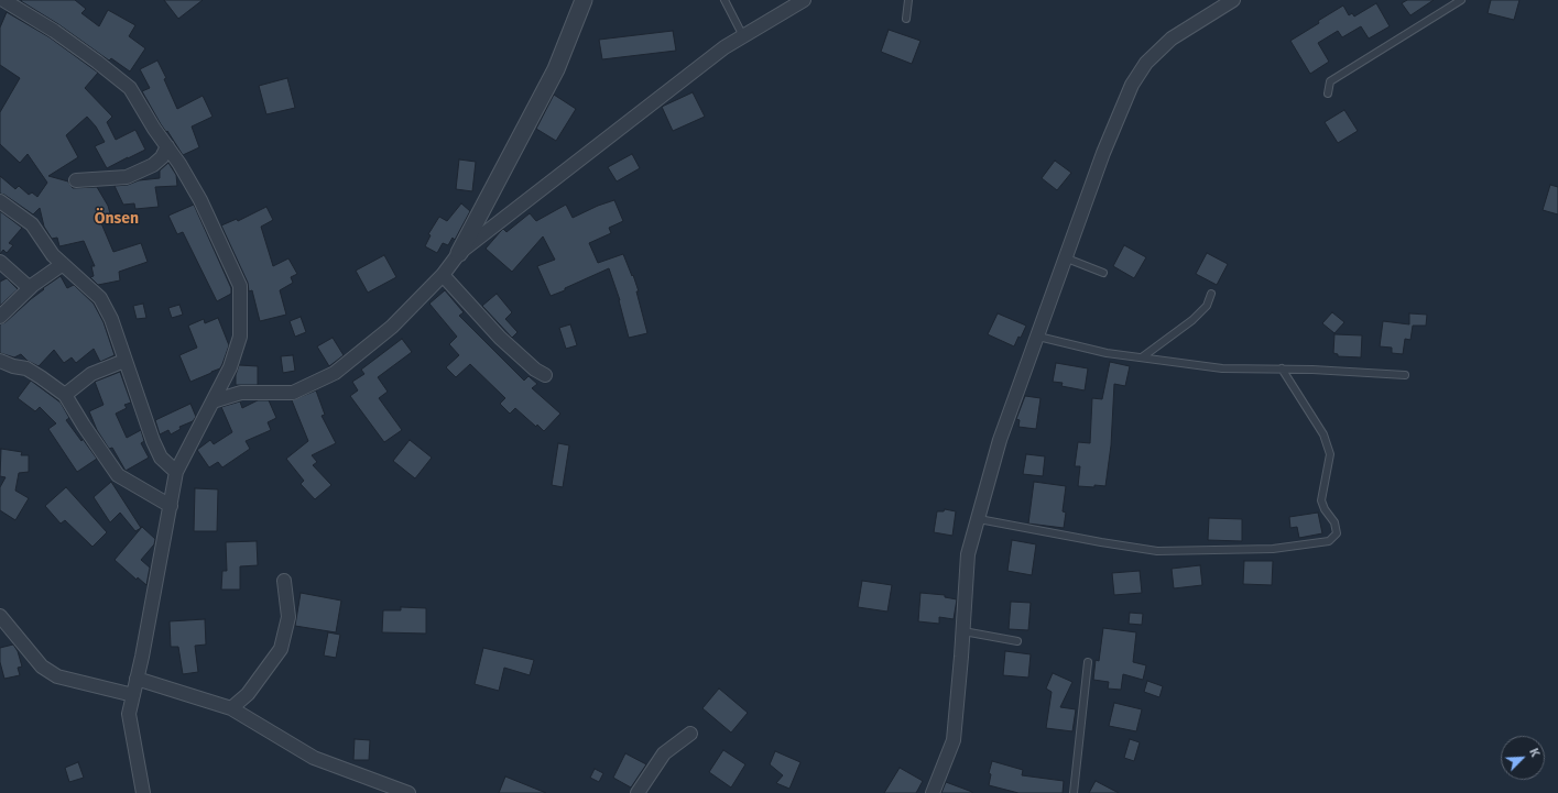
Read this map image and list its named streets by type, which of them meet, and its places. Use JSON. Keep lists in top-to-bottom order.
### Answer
{
  "districts": ["Önsen"],
  "north": "top right"
}
